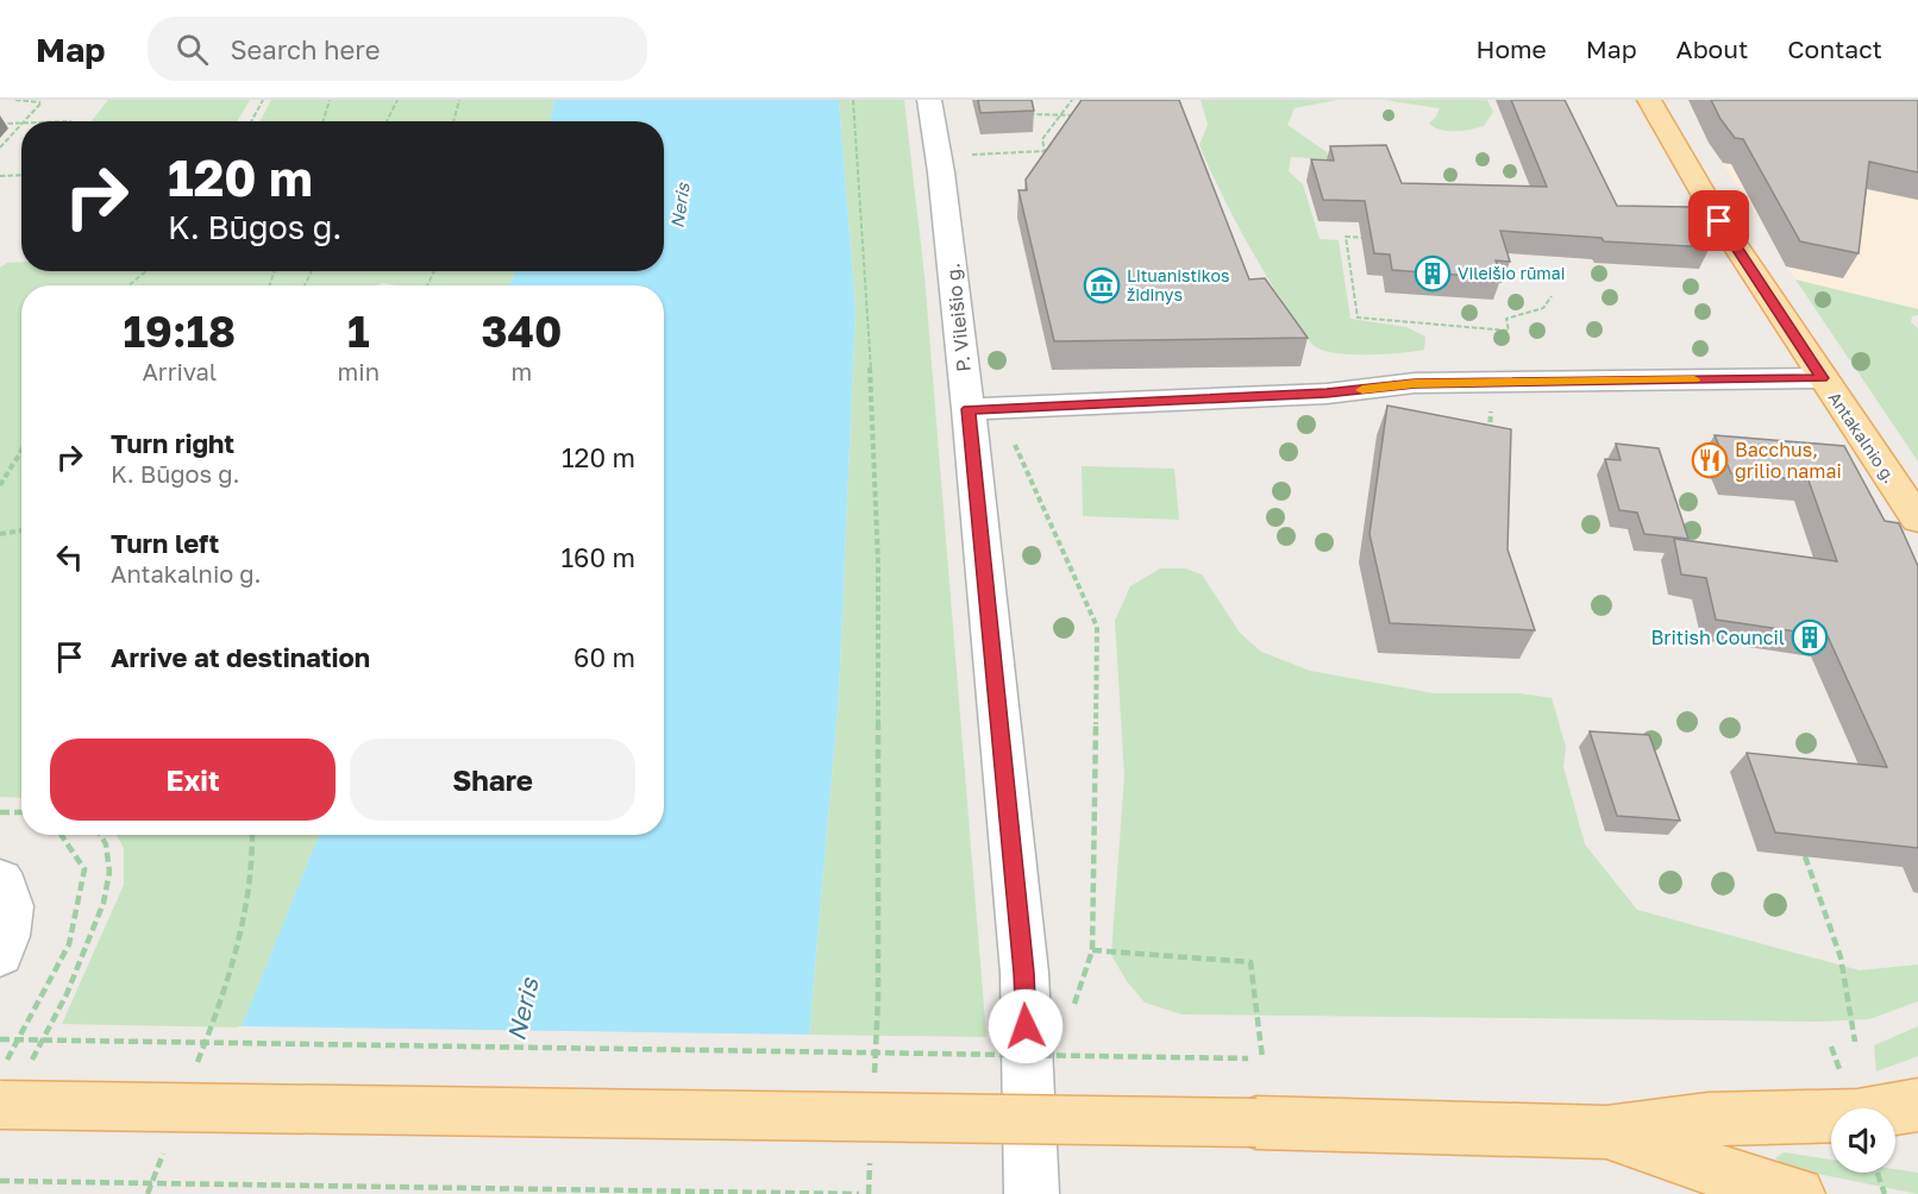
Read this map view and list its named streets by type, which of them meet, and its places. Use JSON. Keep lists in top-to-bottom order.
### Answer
{
  "streets": {
    "main road": ["Antakalnio g."],
    "street": ["P. Vileišio g."]
  },
  "water": ["Neris"],
  "places": {
    "building": ["Vileišio rūmai", "British Council"],
    "museum": ["Lituanistikos židinys"],
    "restaurant": ["Bacchus, grilio namai"]
  },
  "page": {
    "header": "Map",
    "search": "Search here",
    "nav": [
      "Home",
      "Map",
      "About",
      "Contact"
    ],
    "turn": ["120 m", "K. Būgos g."],
    "eta": [
      "19:18",
      "Arrival",
      "1",
      "min",
      "340",
      "m"
    ],
    "list": [
      {
        "name": "Turn right",
        "note": "K. Būgos g.",
        "value": "120 m"
      },
      {
        "name": "Turn left",
        "note": "Antakalnio g.",
        "value": "160 m"
      },
      {
        "name": "Arrive at destination",
        "value": "60 m"
      }
    ],
    "buttons": ["Exit", "Share"]
  }
}
